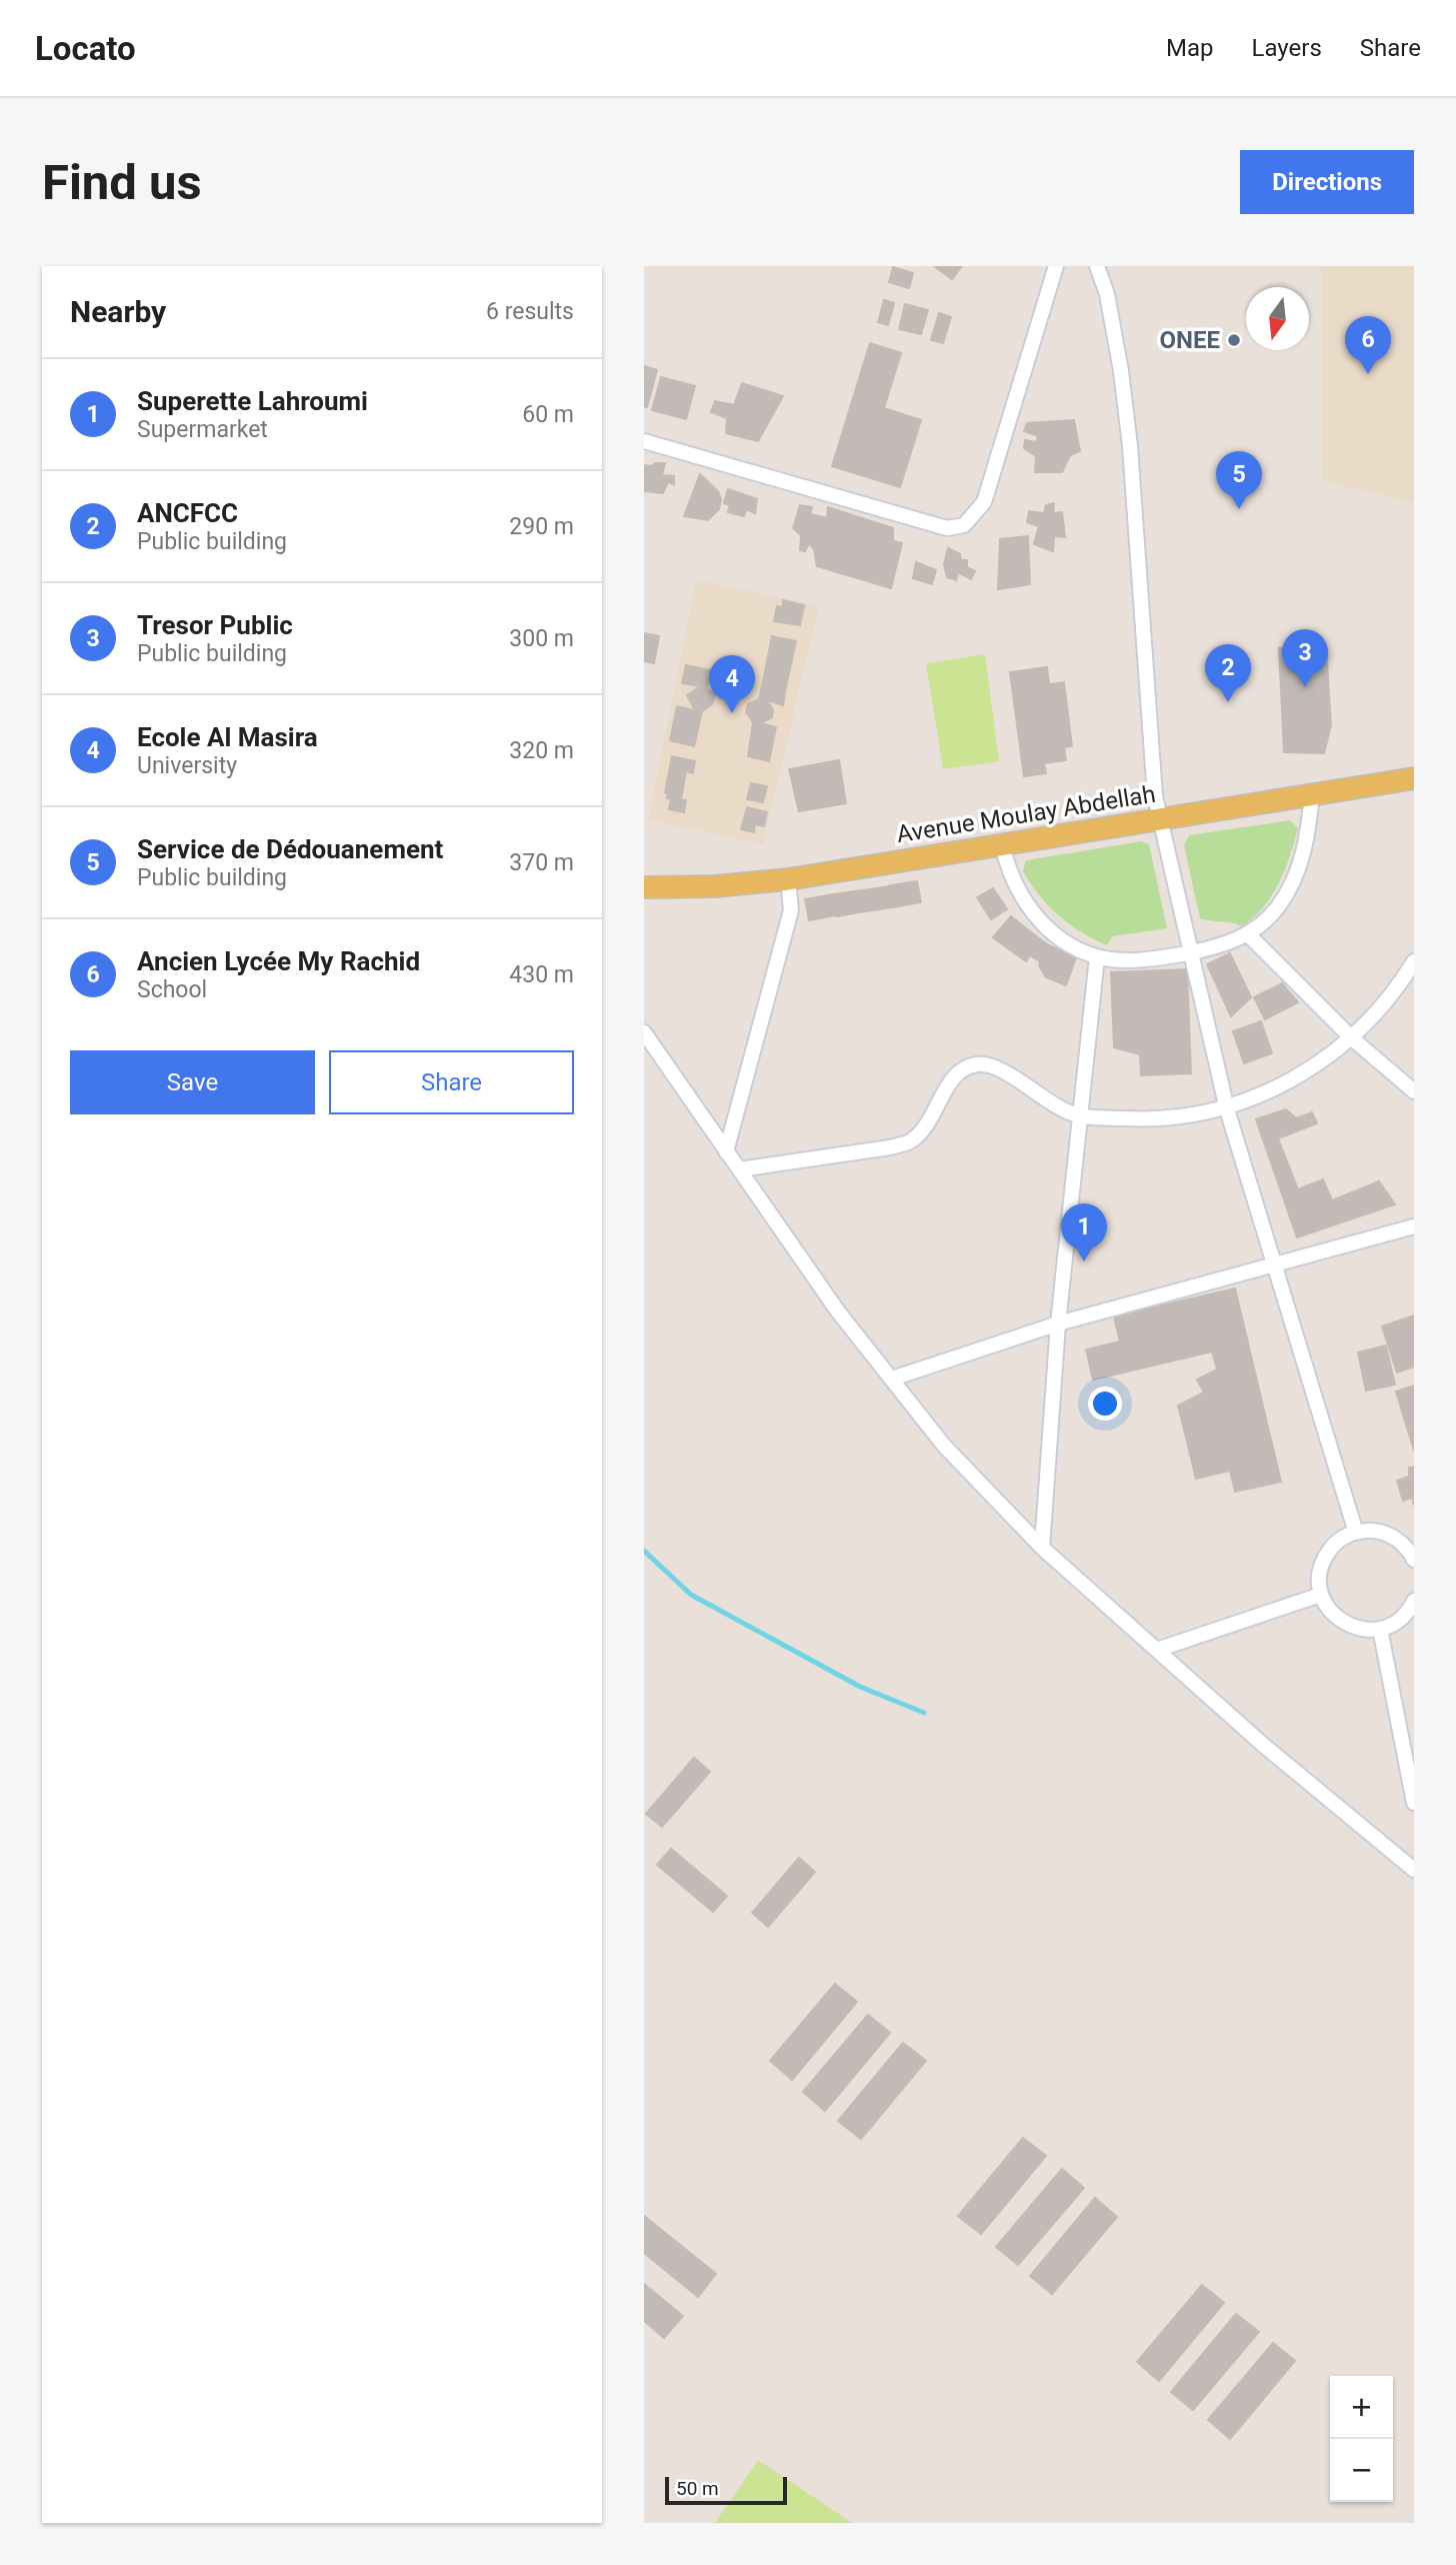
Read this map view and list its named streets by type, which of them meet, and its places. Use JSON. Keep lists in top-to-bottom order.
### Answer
{
  "streets": {
    "main road": ["Avenue Moulay Abdellah"]
  },
  "places": ["ONEE"],
  "scale_bar": "50 m",
  "north": "bottom",
  "page": {
    "header": "Locato",
    "nav": ["Map", "Layers", "Share"],
    "buttons": [
      "Directions",
      ["Save", "Share"]
    ],
    "title": "Find us",
    "heading": ["Nearby", "6 results"],
    "pins": [
      "6",
      "5",
      "3",
      "2",
      "4",
      "1"
    ],
    "list": [
      {
        "mark": "1",
        "name": "Superette Lahroumi",
        "note": "Supermarket",
        "value": "60 m"
      },
      {
        "mark": "2",
        "name": "ANCFCC",
        "note": "Public building",
        "value": "290 m"
      },
      {
        "mark": "3",
        "name": "Tresor Public",
        "note": "Public building",
        "value": "300 m"
      },
      {
        "mark": "4",
        "name": "Ecole Al Masira",
        "note": "University",
        "value": "320 m"
      },
      {
        "mark": "5",
        "name": "Service de Dédouanement",
        "note": "Public building",
        "value": "370 m"
      },
      {
        "mark": "6",
        "name": "Ancien Lycée My Rachid",
        "note": "School",
        "value": "430 m"
      }
    ],
    "map_buttons": ["+", "−"],
    "scale": "50 m"
  }
}
